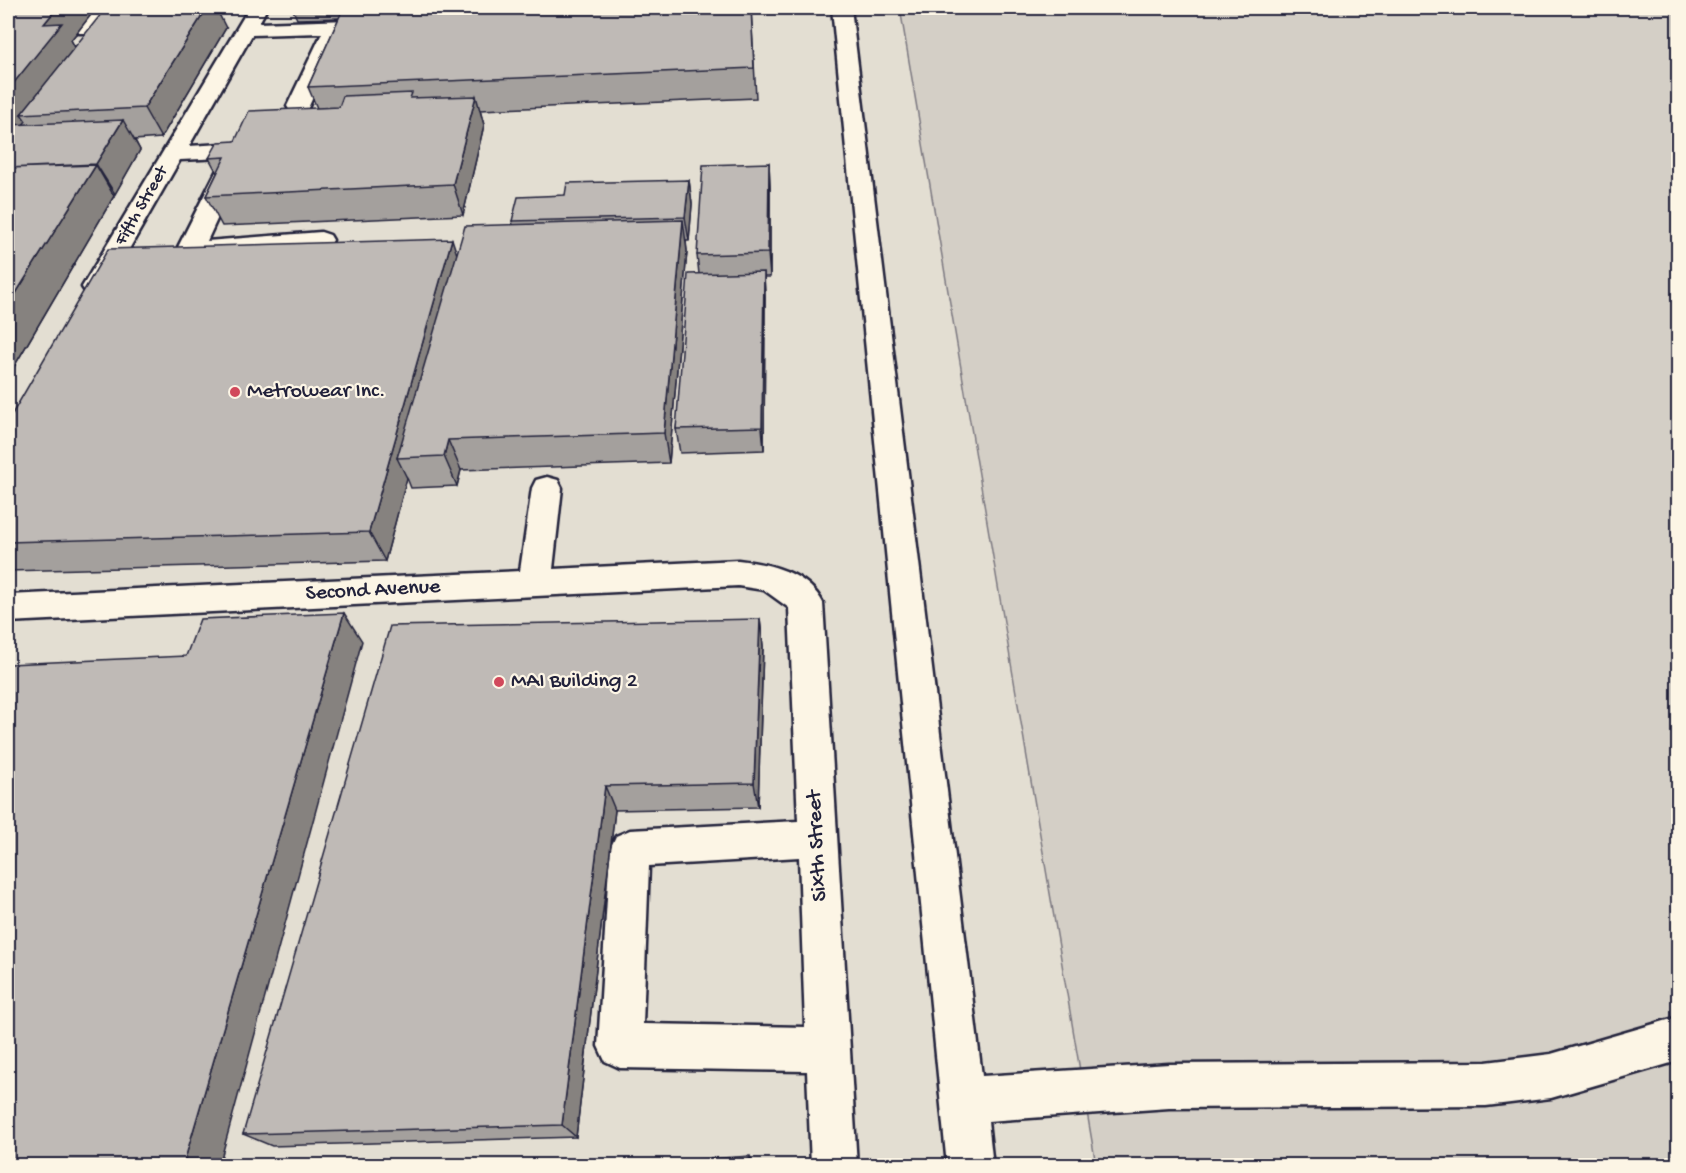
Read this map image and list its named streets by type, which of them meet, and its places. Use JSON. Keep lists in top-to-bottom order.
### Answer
{
  "streets": {
    "street": ["Fifth Street", "Second Avenue", "Sixth Street"]
  },
  "crossings": [
    ["Second Avenue", "Sixth Street"]
  ],
  "places": ["Metrowear Inc.", "MAI Building 2"]
}
